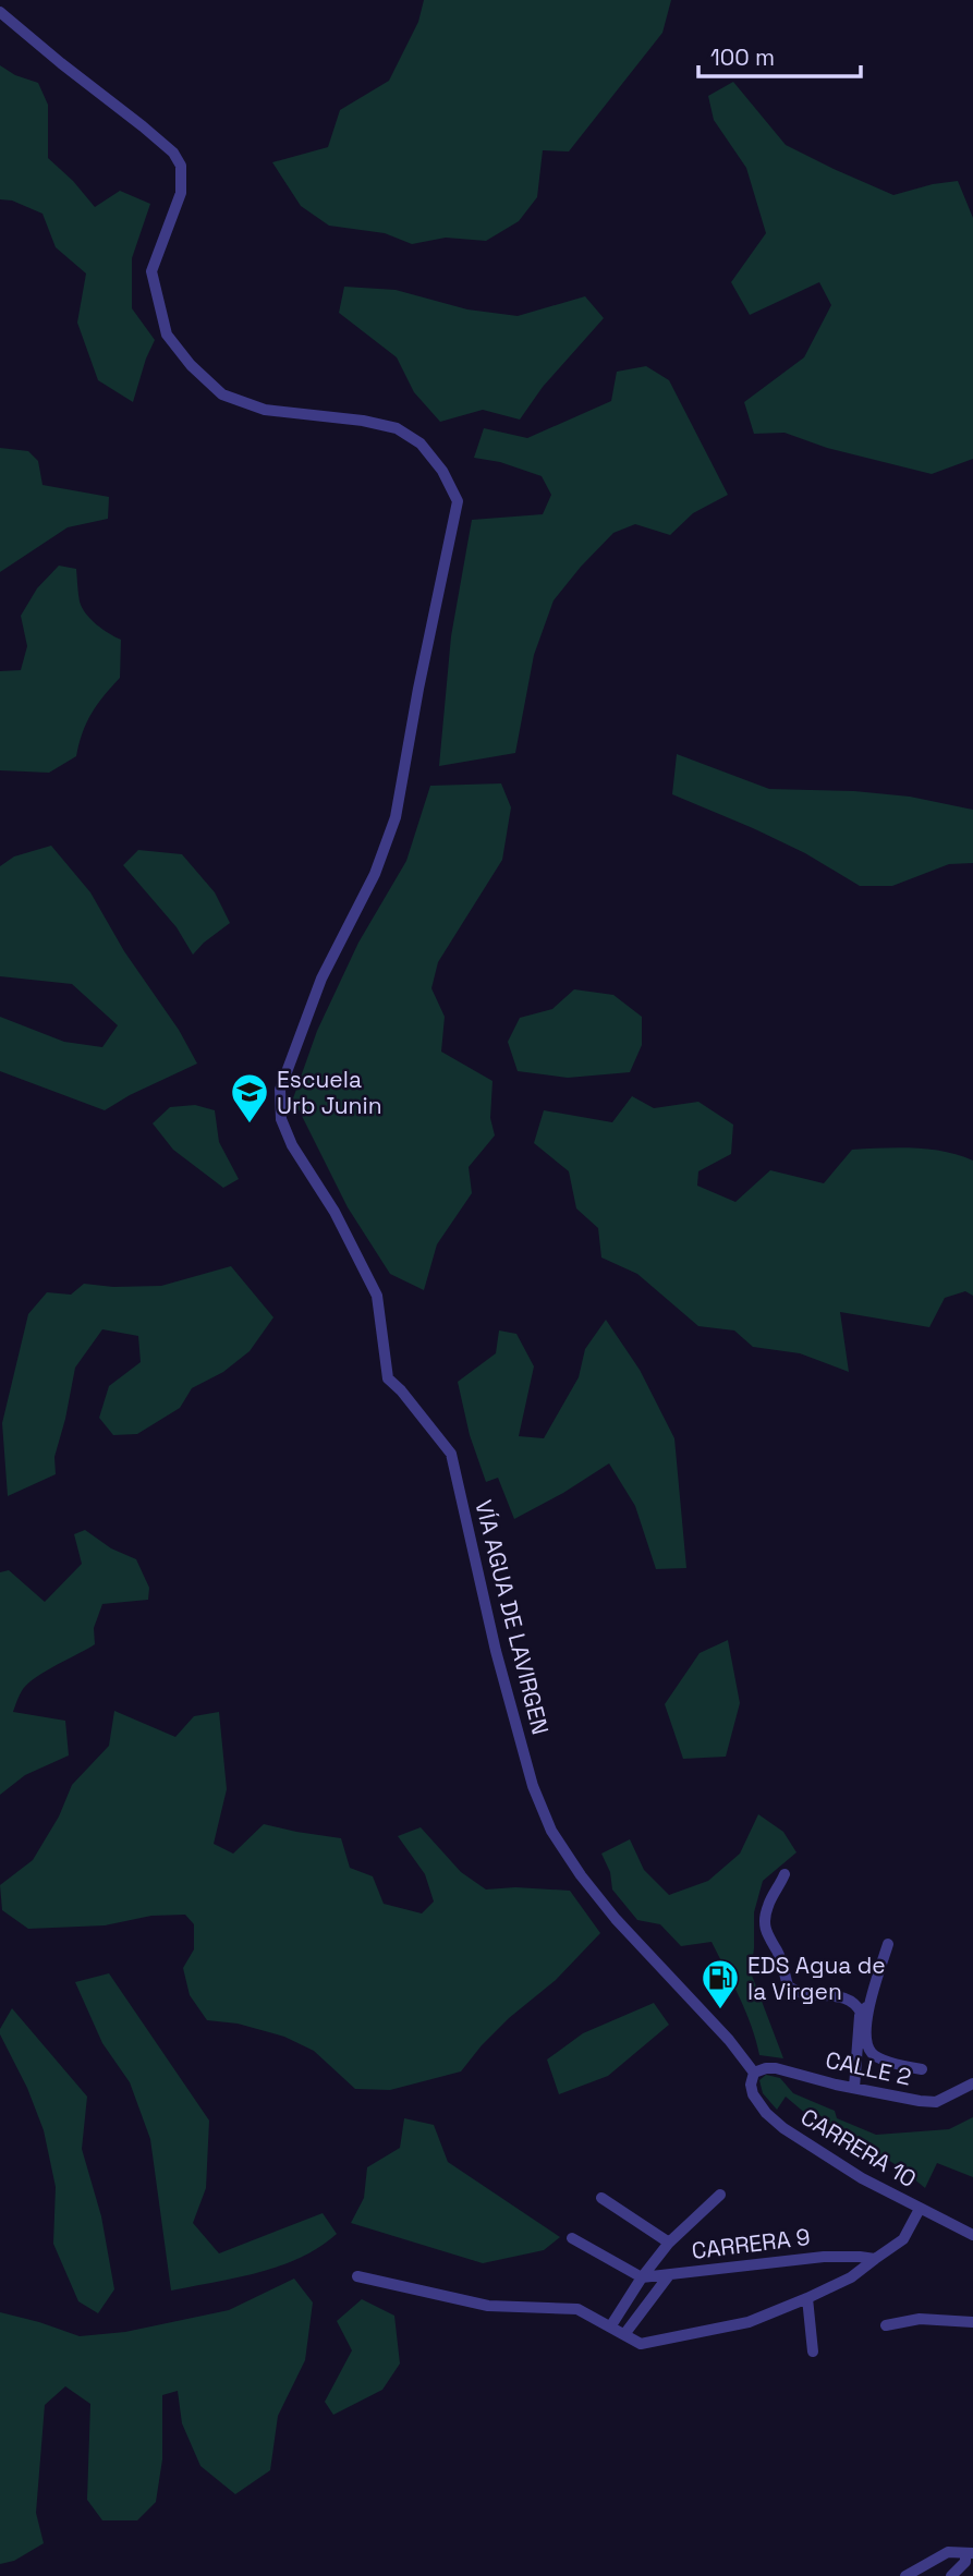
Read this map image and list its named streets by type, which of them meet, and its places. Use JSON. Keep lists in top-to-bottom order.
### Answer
{
  "streets": {
    "street": [
      "VÍA AGUA DE LAVIRGEN",
      "CALLE 2",
      "CARRERA 10",
      "CARRERA 9"
    ]
  },
  "crossings": [
    ["VÍA AGUA DE LAVIRGEN", "CALLE 2"],
    ["VÍA AGUA DE LAVIRGEN", "CARRERA 10"],
    ["CALLE 2", "CARRERA 10"]
  ],
  "places": {
    "school or university": ["Escuela Urb Junin"],
    "fuel station": ["EDS Agua de la Virgen"]
  },
  "scale_bar": "100 m"
}
